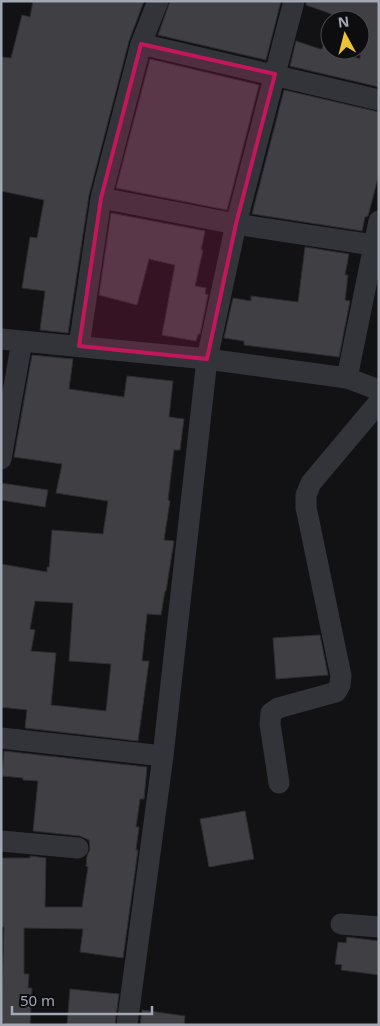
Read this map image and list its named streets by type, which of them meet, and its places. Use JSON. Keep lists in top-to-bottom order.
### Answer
{
  "scale_bar": "50 m",
  "north": "top"
}
